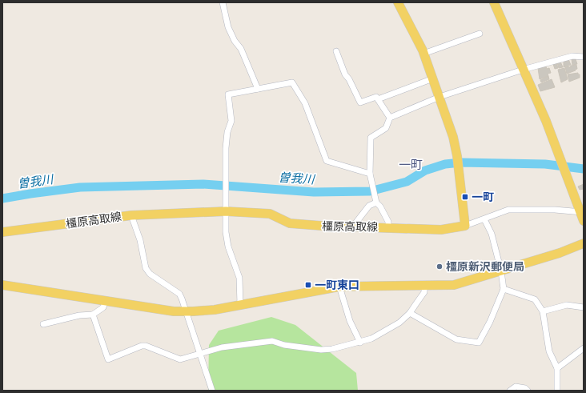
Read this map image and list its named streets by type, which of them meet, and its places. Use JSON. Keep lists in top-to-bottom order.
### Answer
{
  "streets": {
    "main road": ["橿原高取線"]
  },
  "districts": ["一町"],
  "water": ["曽我川"],
  "places": {
    "transit": ["一町", "一町東口"],
    "other": ["橿原新沢郵便局"]
  }
}
